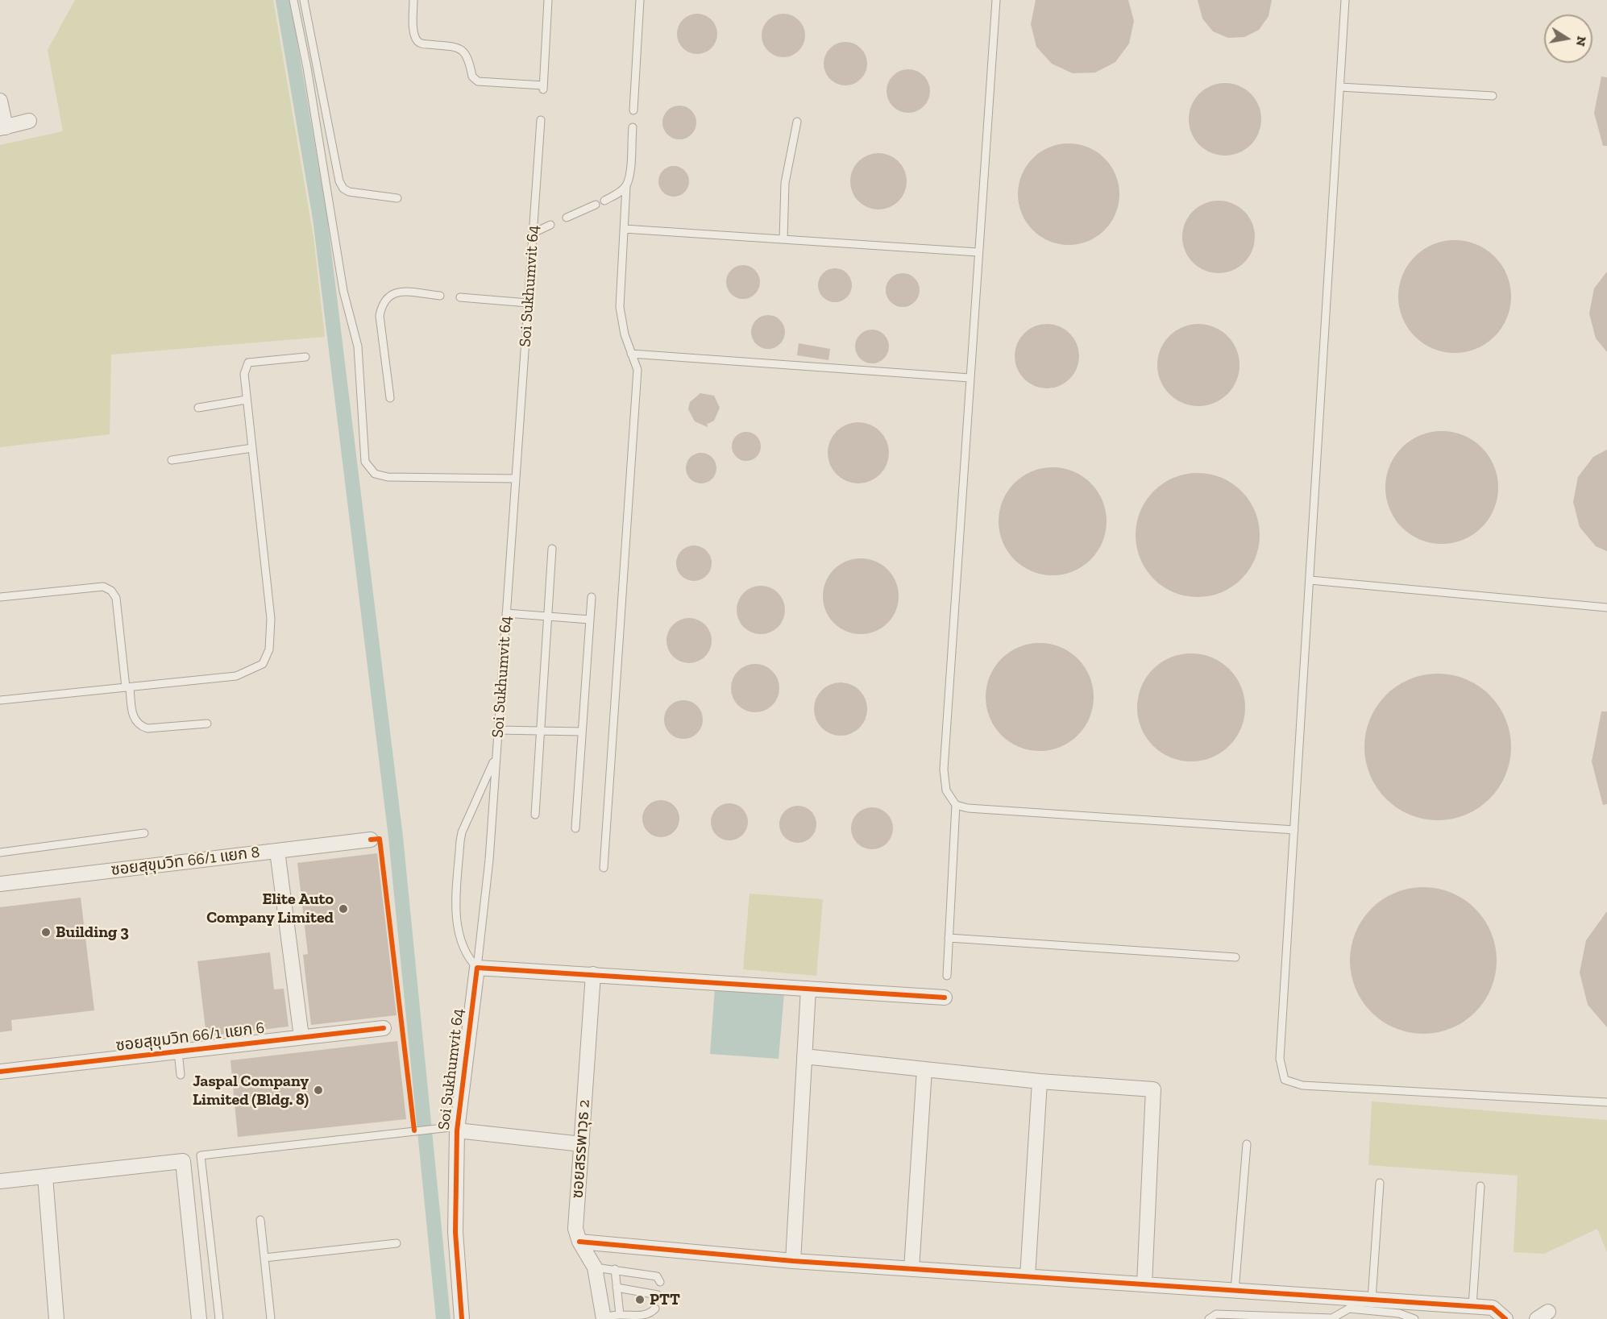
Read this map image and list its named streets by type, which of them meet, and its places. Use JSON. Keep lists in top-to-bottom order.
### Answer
{
  "streets": {
    "street": [
      "Soi Sukhumvit 64",
      "ซอยสุขุมวิท 66/1 แยก 8",
      "ซอยสุขุมวิท 66/1 แยก 6",
      "ซอยสรรพาวุธ 2"
    ]
  },
  "places": [
    "Elite Auto Company Limited",
    "Building 3",
    "Jaspal Company Limited (Bldg. 8)",
    "PTT"
  ],
  "north": "right"
}
